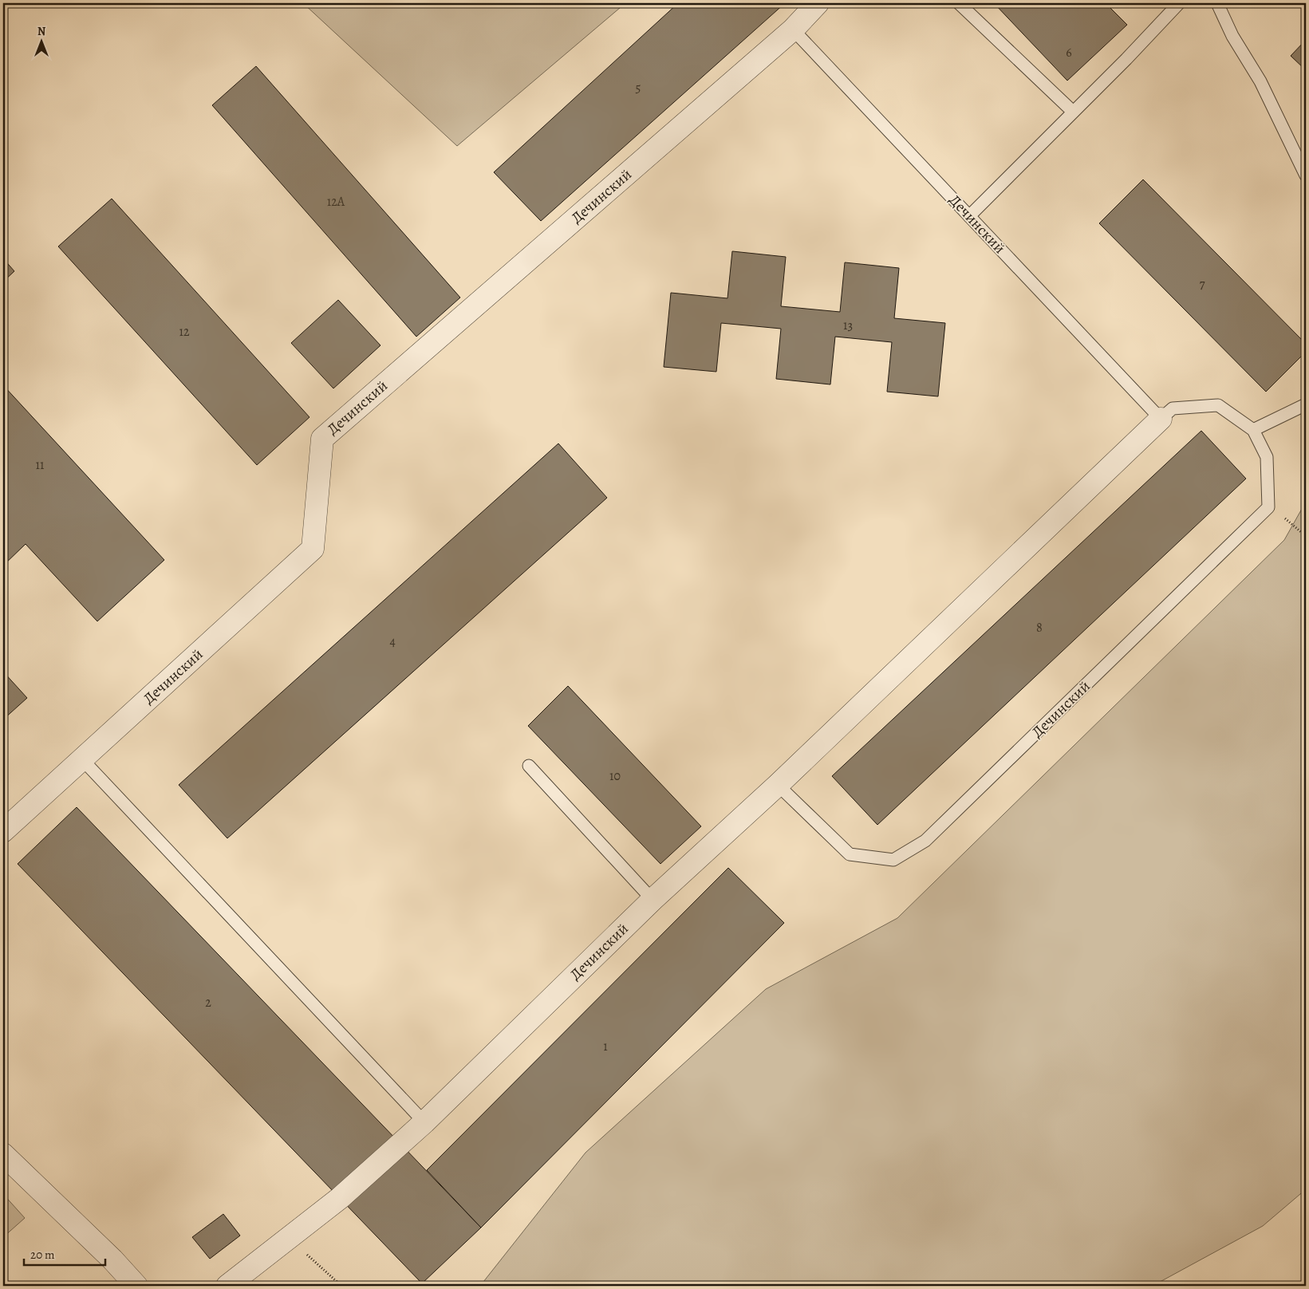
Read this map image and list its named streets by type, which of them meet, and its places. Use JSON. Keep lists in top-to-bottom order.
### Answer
{
  "streets": {
    "street": ["Дечинский"]
  },
  "house_numbers": [
    "6",
    "5",
    "12А",
    "7",
    "13",
    "12",
    "11",
    "8",
    "4",
    "10",
    "2",
    "1"
  ],
  "scale_bar": "20 m",
  "north": "top"
}
